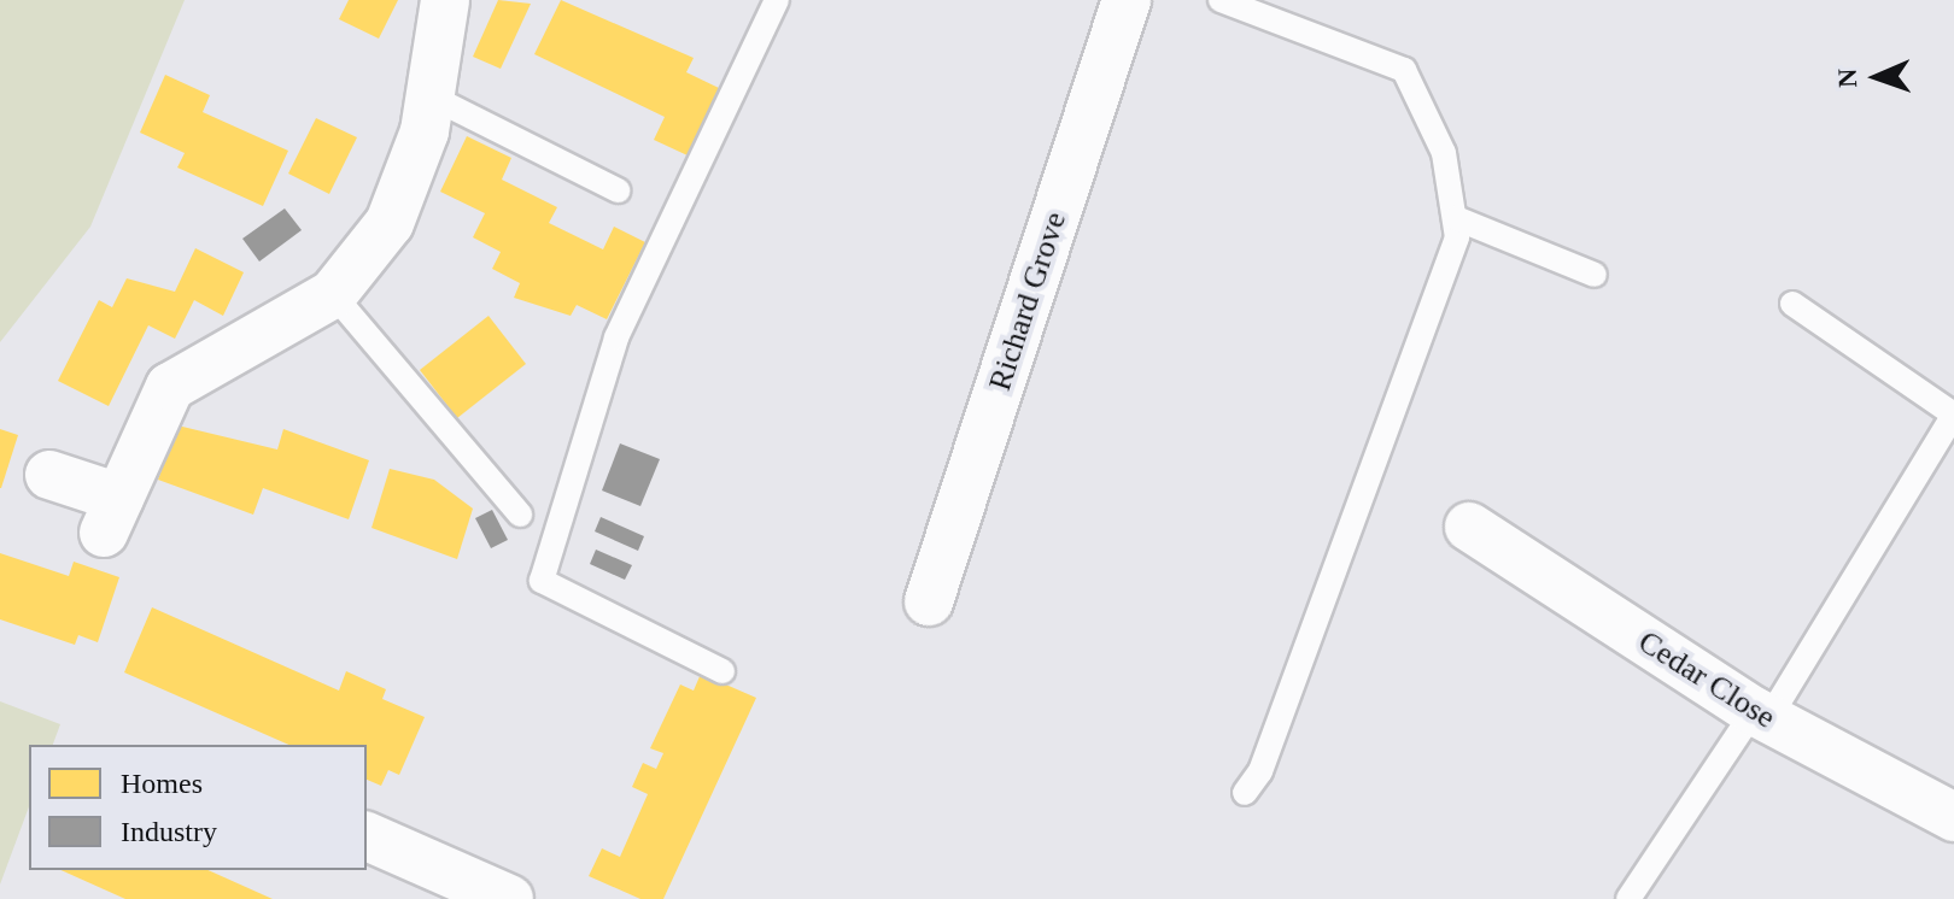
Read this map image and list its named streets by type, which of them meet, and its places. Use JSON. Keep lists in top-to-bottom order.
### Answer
{
  "streets": {
    "street": ["Richard Grove", "Cedar Close"]
  },
  "legend": ["Homes", "Industry"],
  "north": "left"
}
